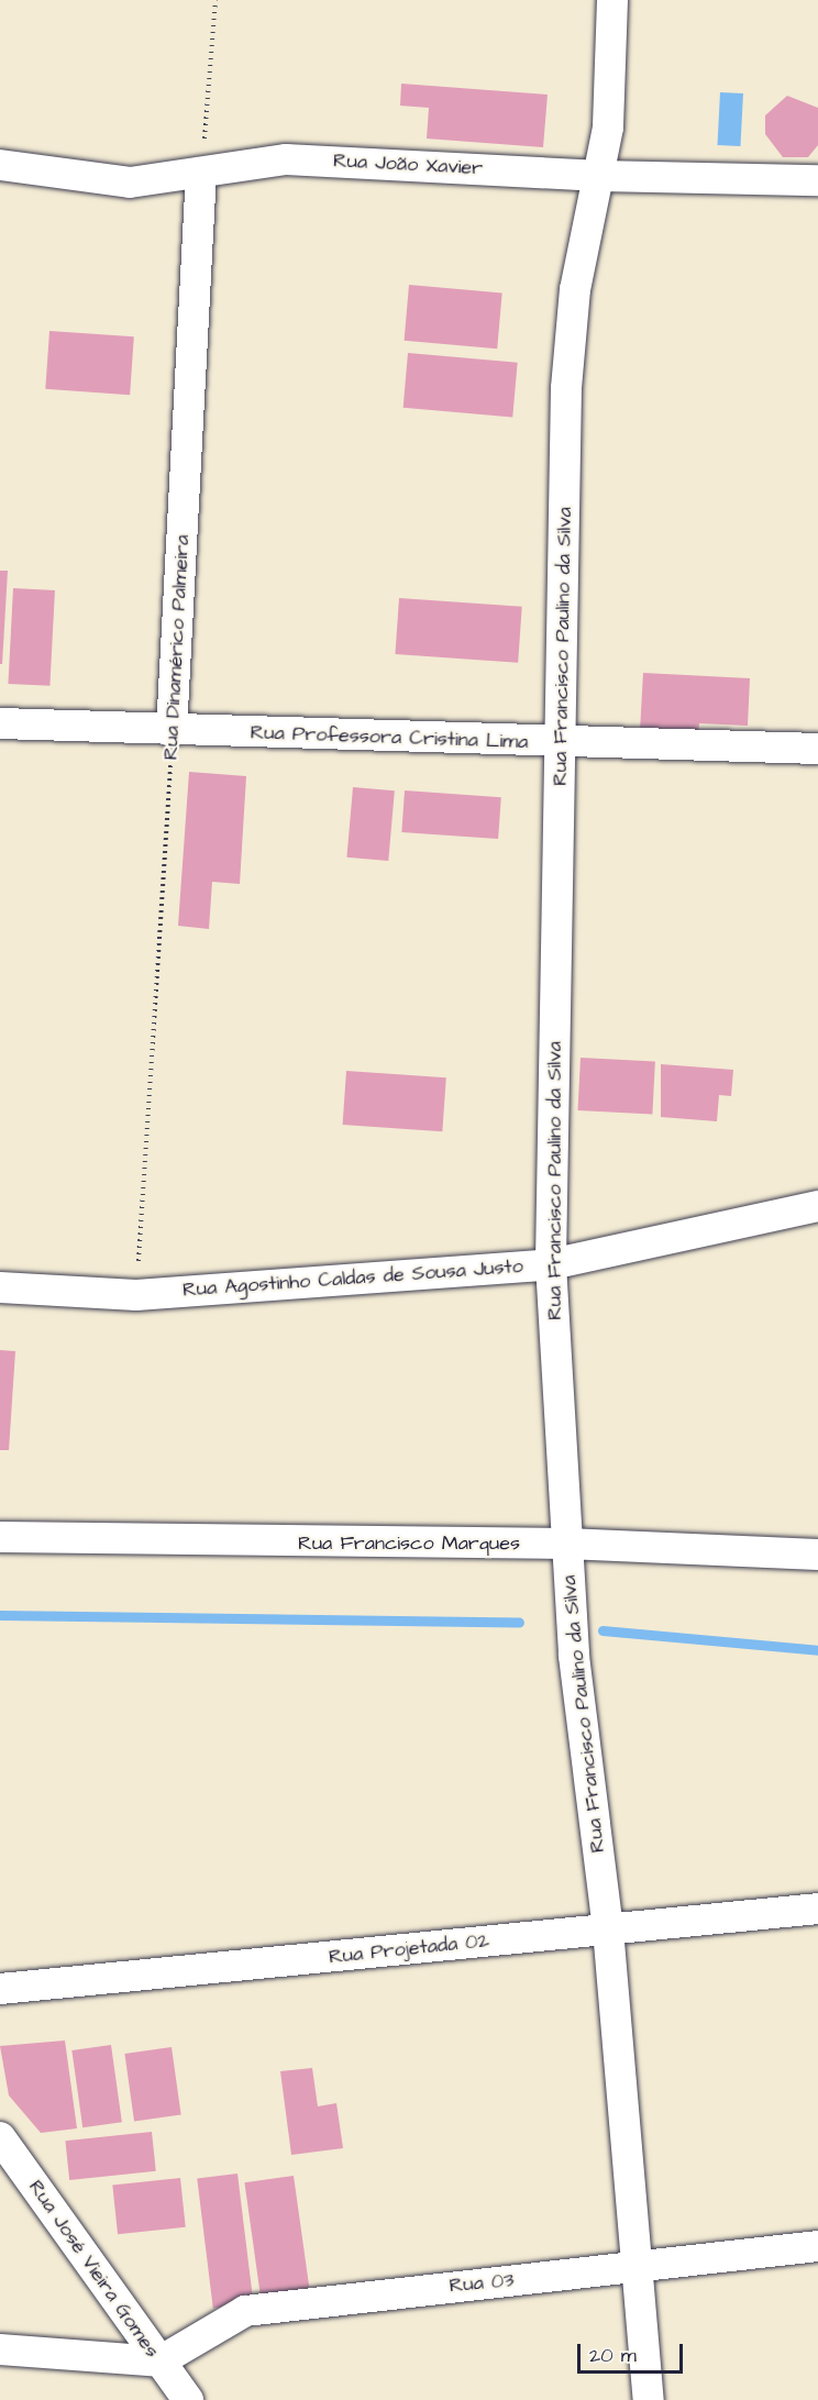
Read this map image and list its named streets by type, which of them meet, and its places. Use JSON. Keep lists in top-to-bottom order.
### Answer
{
  "streets": {
    "street": [
      "Rua João Xavier",
      "Rua Francisco Paulino da Silva",
      "Rua Dinamérico Palmeira",
      "Rua Professora Cristina Lima",
      "Rua Agostinho Caldas de Sousa Justo",
      "Rua Francisco Marques",
      "Rua Projetada 02",
      "Rua José Vieira Gomes",
      "Rua 03"
    ]
  },
  "crossings": [
    ["Rua João Xavier", "Rua Francisco Paulino da Silva"],
    ["Rua João Xavier", "Rua Dinamérico Palmeira"],
    ["Rua Francisco Paulino da Silva", "Rua Professora Cristina Lima"],
    ["Rua Francisco Paulino da Silva", "Rua Agostinho Caldas de Sousa Justo"],
    ["Rua Francisco Paulino da Silva", "Rua Francisco Marques"],
    ["Rua Francisco Paulino da Silva", "Rua Projetada 02"],
    ["Rua Francisco Paulino da Silva", "Rua 03"],
    ["Rua Dinamérico Palmeira", "Rua Professora Cristina Lima"],
    ["Rua Dinamérico Palmeira", "Rua Agostinho Caldas de Sousa Justo"],
    ["Rua José Vieira Gomes", "Rua 03"]
  ],
  "scale_bar": "20 m"
}
